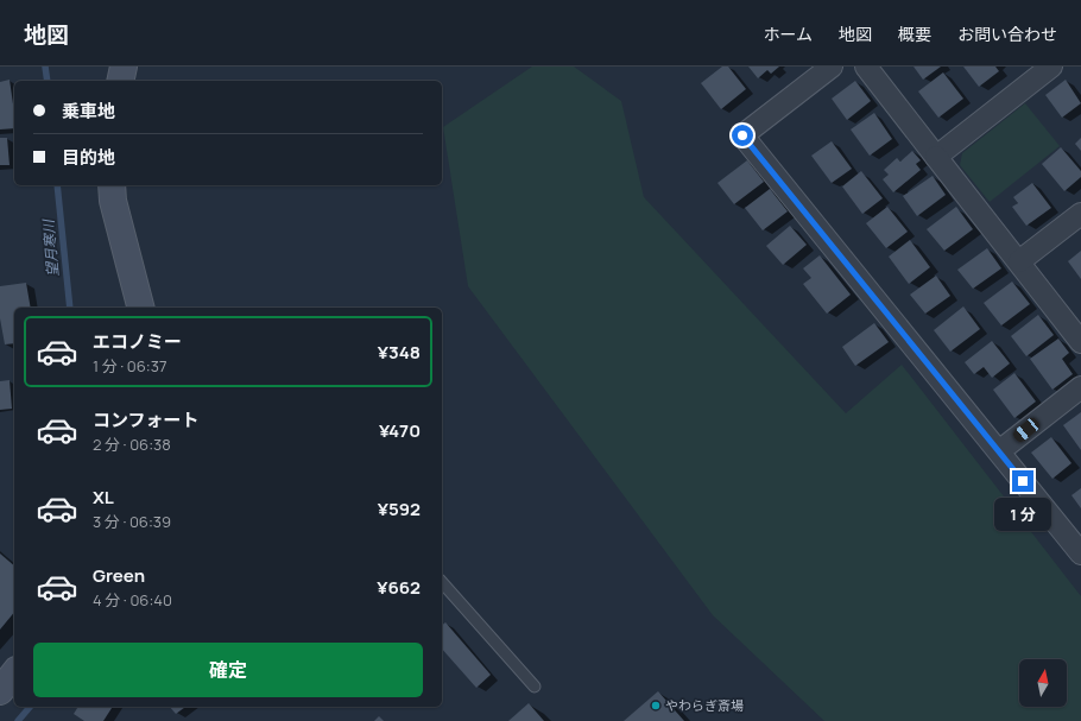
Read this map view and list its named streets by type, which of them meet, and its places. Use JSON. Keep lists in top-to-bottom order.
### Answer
{
  "water": ["望月寒川"],
  "places": ["やわらぎ斎場"],
  "north": "top",
  "page": {
    "header": "地図",
    "nav": [
      "ホーム",
      "地図",
      "概要",
      "お問い合わせ"
    ],
    "banner": ["乗車地", "目的地"],
    "list": [
      {
        "name": "エコノミー",
        "note": "1 分 · 06:37",
        "value": "¥348"
      },
      {
        "name": "コンフォート",
        "note": "2 分 · 06:38",
        "value": "¥470"
      },
      {
        "name": "XL",
        "note": "3 分 · 06:39",
        "value": "¥592"
      },
      {
        "name": "Green",
        "note": "4 分 · 06:40",
        "value": "¥662"
      }
    ],
    "bubble": "1 分",
    "buttons": "確定"
  }
}
